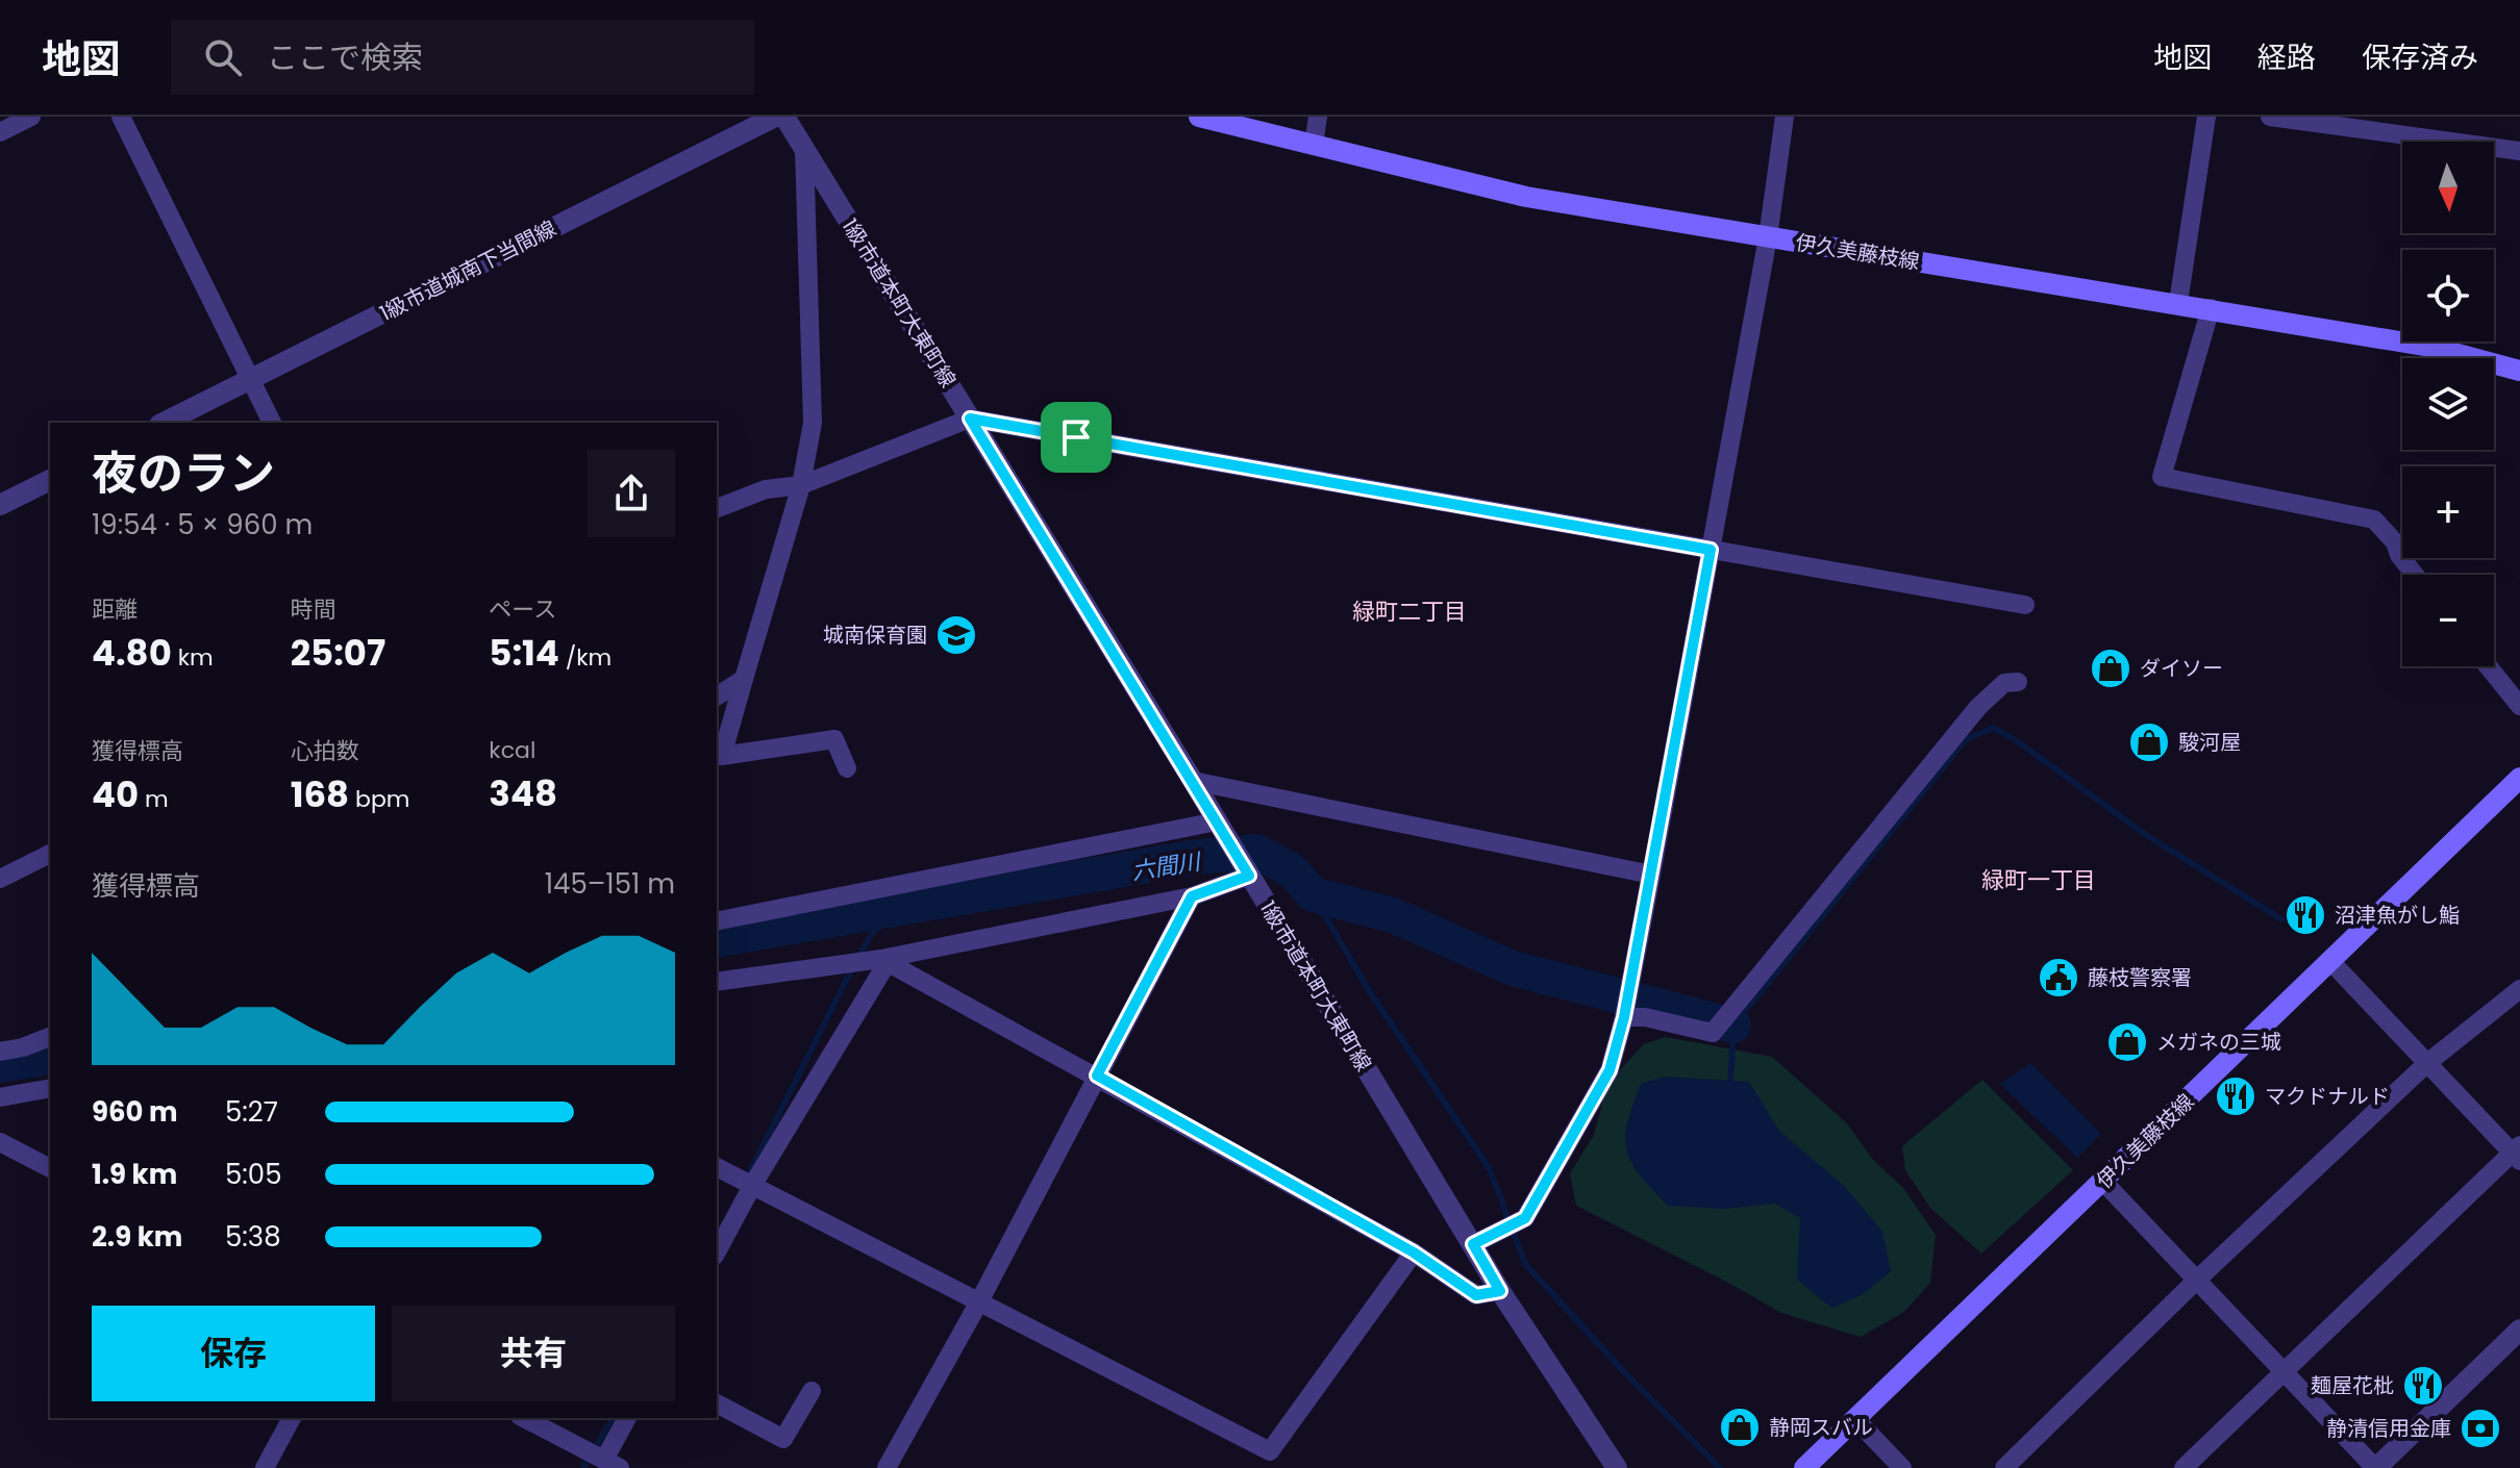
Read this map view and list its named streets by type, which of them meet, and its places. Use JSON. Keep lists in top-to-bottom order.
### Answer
{
  "streets": {
    "main road": ["伊久美藤枝線"],
    "street": ["1級市道城南下当間線", "1級市道本町大東町線"]
  },
  "districts": ["緑町二丁目", "緑町一丁目"],
  "water": ["六間川"],
  "places": {
    "school or university": ["城南保育園"],
    "shop": [
      "ダイソー",
      "駿河屋",
      "メガネの三城",
      "静岡スバル"
    ],
    "restaurant": ["沼津魚がし鮨", "マクドナルド", "麺屋花枇"],
    "public building": ["藤枝警察署"],
    "bank": ["静清信用金庫"]
  },
  "north": "bottom",
  "page": {
    "header": "地図",
    "search": "ここで検索",
    "nav": ["地図", "経路", "保存済み"],
    "map_buttons": ["+", "−"],
    "heading": ["夜のラン", "19:54 · 5 × 960 m"],
    "stats": [
      ["距離", "4.80 km"],
      ["時間", "25:07"],
      ["ペース", "5:14 /km"],
      ["獲得標高", "40 m"],
      ["心拍数", "168 bpm"],
      ["kcal", "348"]
    ],
    "chart": ["獲得標高", "145–151 m"],
    "list": [
      {
        "name": "960 m",
        "note": "5:27"
      },
      {
        "name": "1.9 km",
        "note": "5:05"
      },
      {
        "name": "2.9 km",
        "note": "5:38"
      }
    ],
    "buttons": ["保存", "共有"]
  }
}
